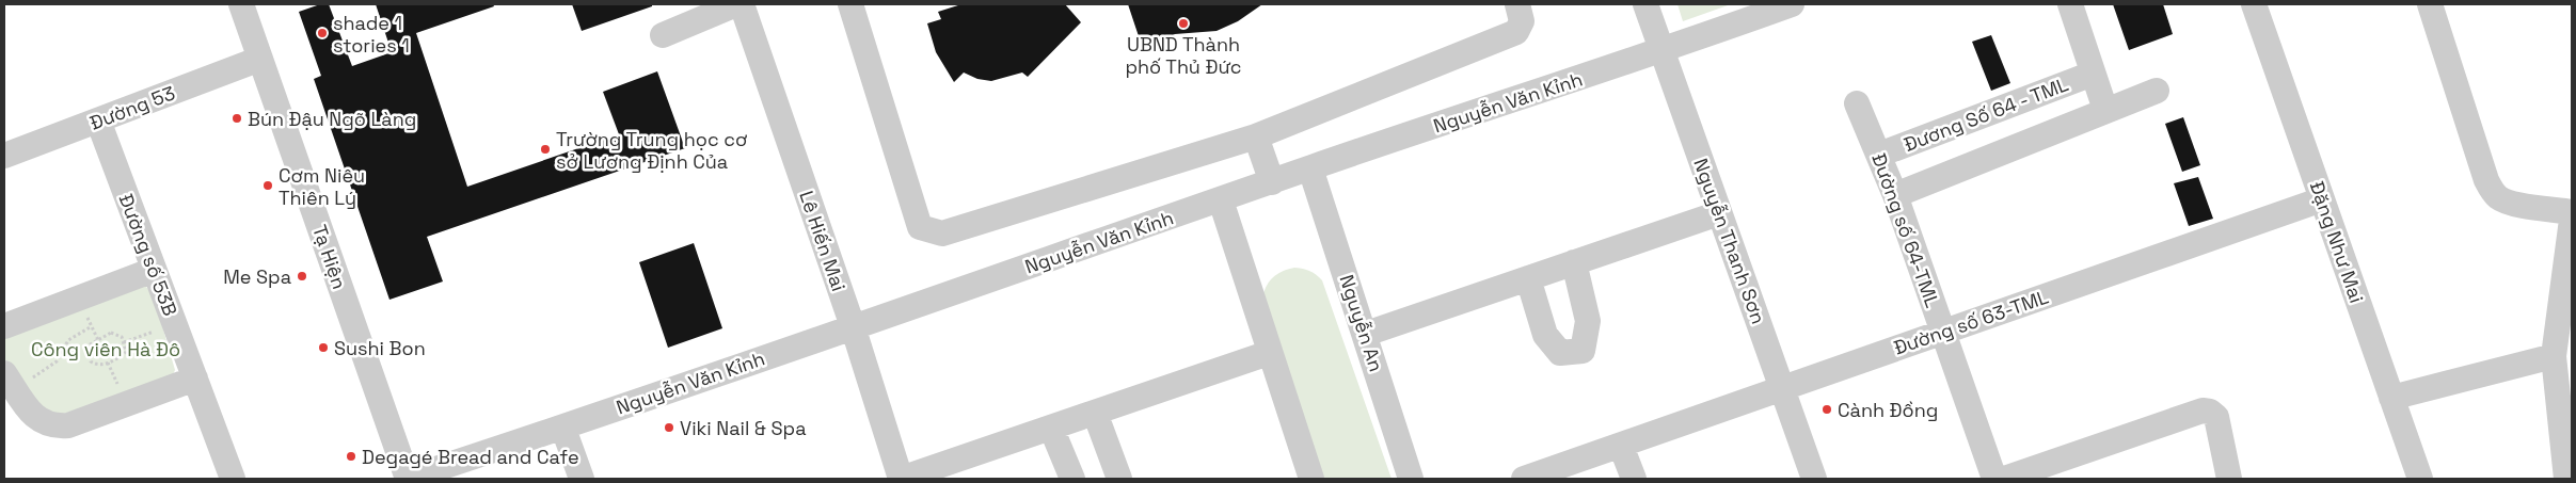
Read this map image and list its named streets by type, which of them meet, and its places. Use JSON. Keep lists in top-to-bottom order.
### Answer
{
  "streets": {
    "street": [
      "Nguyễn Văn Kỉnh",
      "Đường 53",
      "Đương Số 64 - TML",
      "Đường số 64-TML",
      "Lê Hiến Mai",
      "Nguyễn Thanh Sơn",
      "Đặng Như Mai",
      "Đường số 53B",
      "Tạ Hiện",
      "Đường số 63-TML",
      "Nguyễn An"
    ]
  },
  "crossings": [
    ["Nguyễn Văn Kỉnh", "Lê Hiến Mai"],
    ["Nguyễn Văn Kỉnh", "Nguyễn Thanh Sơn"],
    ["Nguyễn Văn Kỉnh", "Tạ Hiện"],
    ["Nguyễn Văn Kỉnh", "Nguyễn An"],
    ["Đường 53", "Đường số 53B"],
    ["Đường 53", "Tạ Hiện"],
    ["Đương Số 64 - TML", "Đường số 64-TML"],
    ["Đường số 64-TML", "Đường số 63-TML"],
    ["Nguyễn Thanh Sơn", "Đường số 63-TML"],
    ["Đặng Như Mai", "Đường số 63-TML"]
  ],
  "parks": ["Công viên Hà Đô"],
  "places": [
    "UBND Thành phố Thủ Đức",
    "shade 1 stories 1",
    "Bún Đậu Ngõ Làng",
    "Trường Trung học cơ sở Lương Định Của",
    "Cơm Niêu Thiên Lý",
    "Me Spa",
    "Sushi Bon",
    "Cành Đồng",
    "Viki Nail & Spa",
    "Degagé Bread and Cafe"
  ]
}
